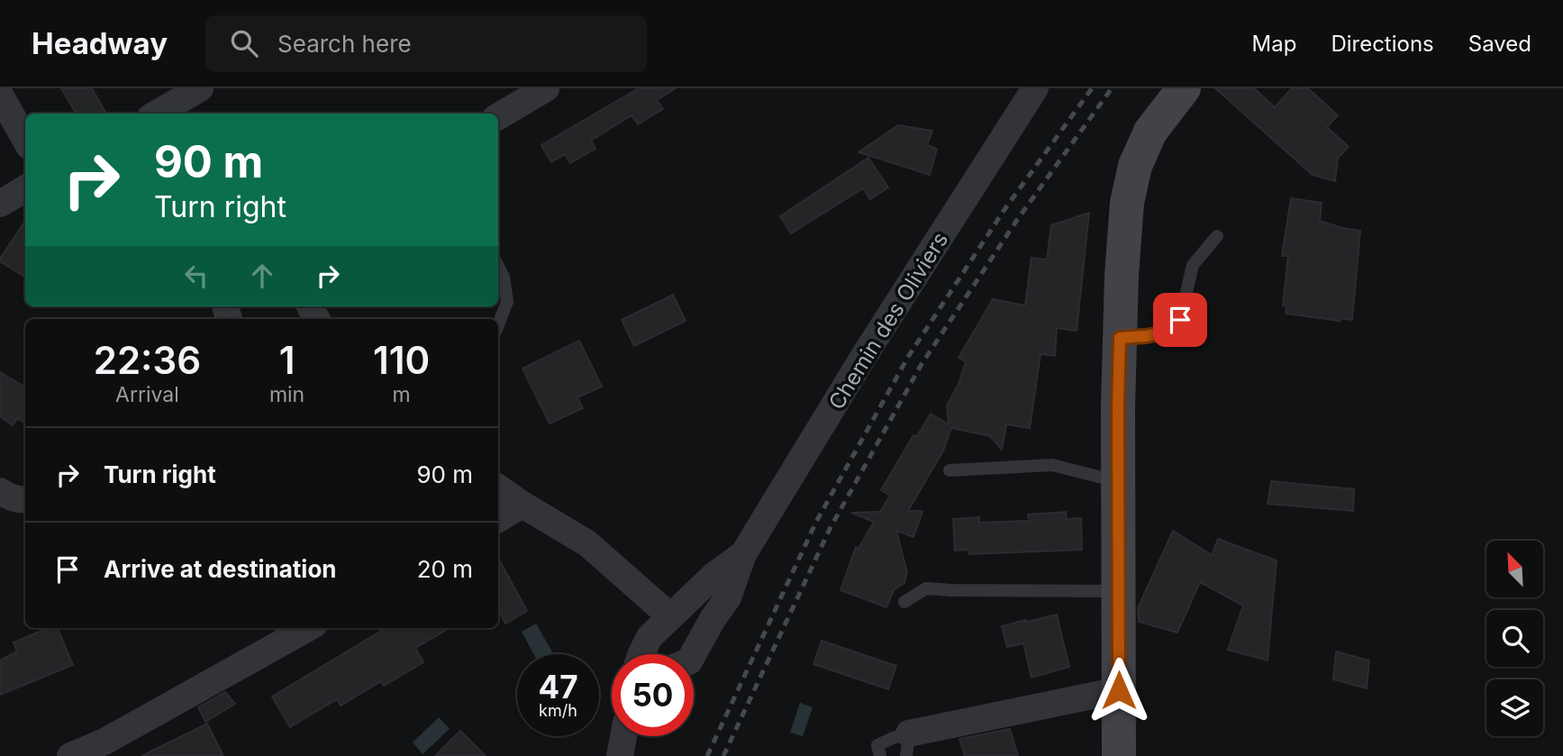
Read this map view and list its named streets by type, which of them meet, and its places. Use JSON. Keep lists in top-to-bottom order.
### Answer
{
  "streets": {
    "street": ["Chemin des Oliviers"]
  },
  "north": "top left",
  "page": {
    "header": "Headway",
    "search": "Search here",
    "nav": ["Map", "Directions", "Saved"],
    "turn": ["90 m", "Turn right"],
    "eta": [
      "22:36",
      "Arrival",
      "1",
      "min",
      "110",
      "m"
    ],
    "list": [
      {
        "name": "Turn right",
        "value": "90 m"
      },
      {
        "name": "Arrive at destination",
        "value": "20 m"
      }
    ],
    "speed": "47 km/h",
    "limit": "50"
  }
}
